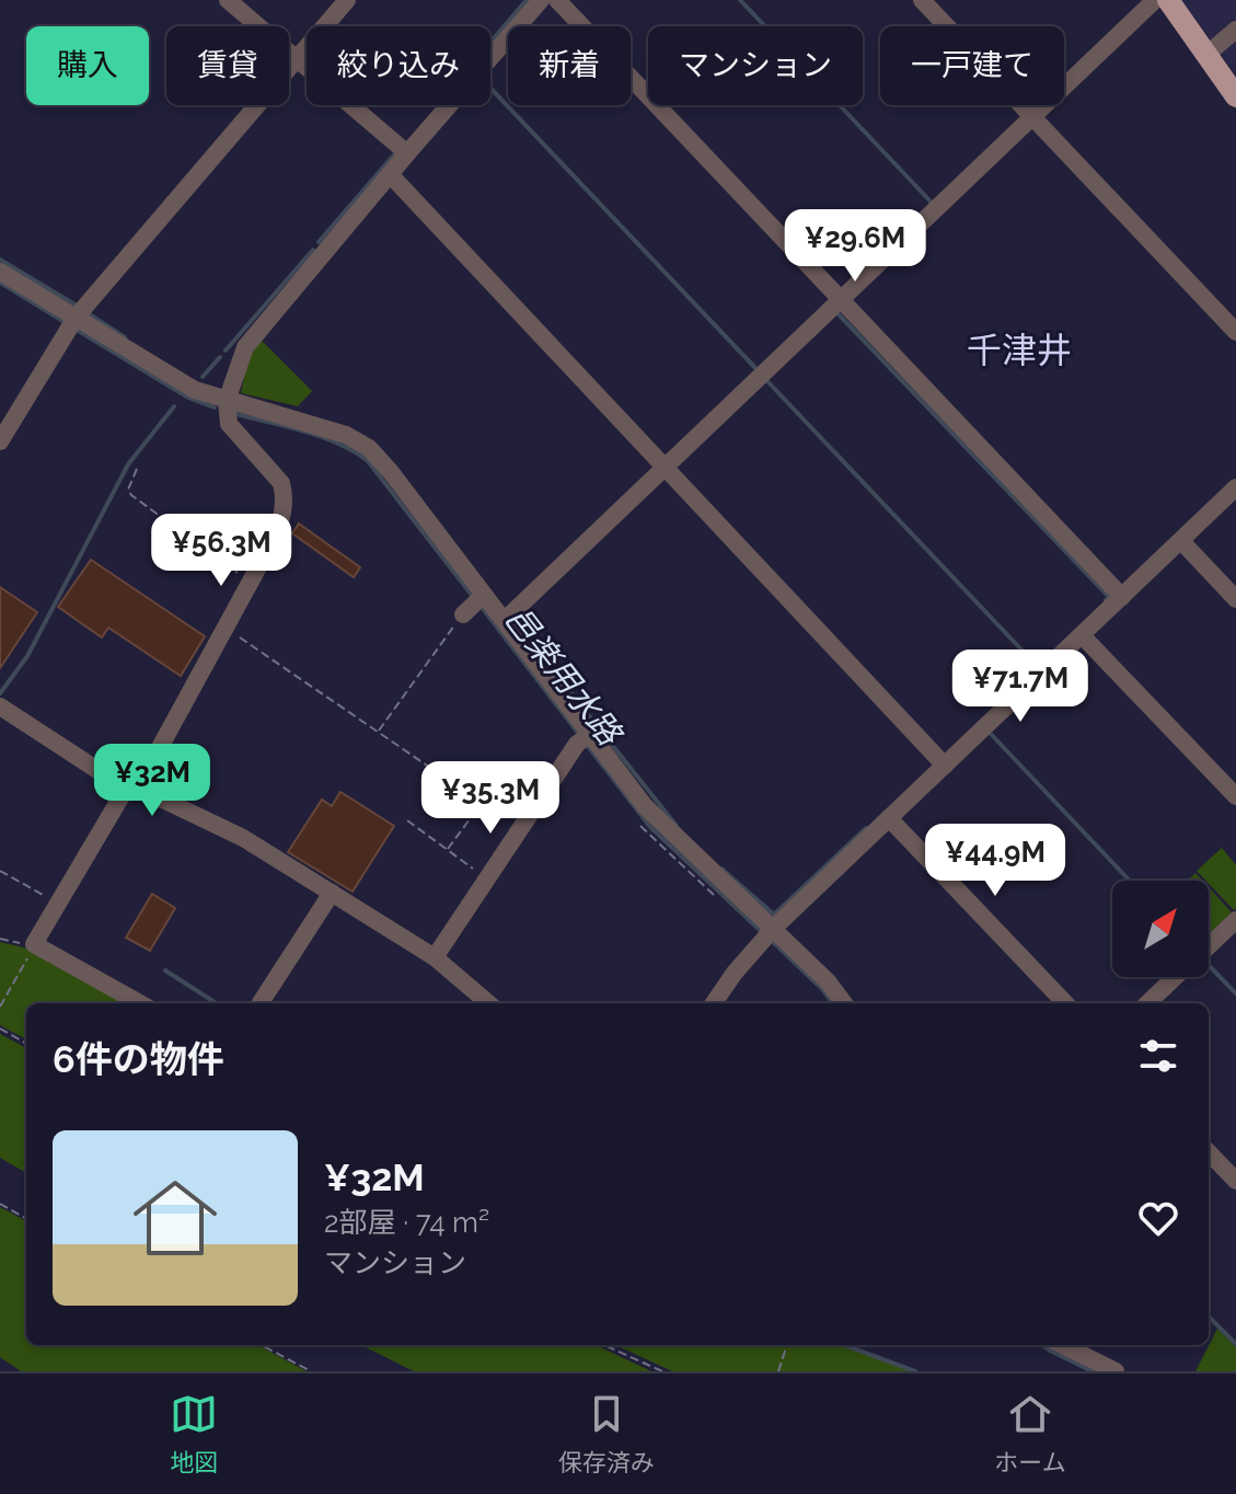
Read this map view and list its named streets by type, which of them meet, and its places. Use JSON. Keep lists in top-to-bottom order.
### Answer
{
  "districts": ["千津井"],
  "water": ["邑楽用水路"],
  "north": "top right",
  "page": {
    "chip": [
      "購入",
      "賃貸",
      "絞り込み",
      "新着",
      "マンション",
      "一戸建て"
    ],
    "price": [
      "¥29.6M",
      "¥56.3M",
      "¥71.7M",
      "¥32M",
      "¥35.3M",
      "¥44.9M"
    ],
    "heading": "6件の物件",
    "list": [
      {
        "name": "¥32M",
        "note": "2部屋 · 74 m² · マンション"
      }
    ],
    "tabs": ["地図", "保存済み", "ホーム"]
  }
}
